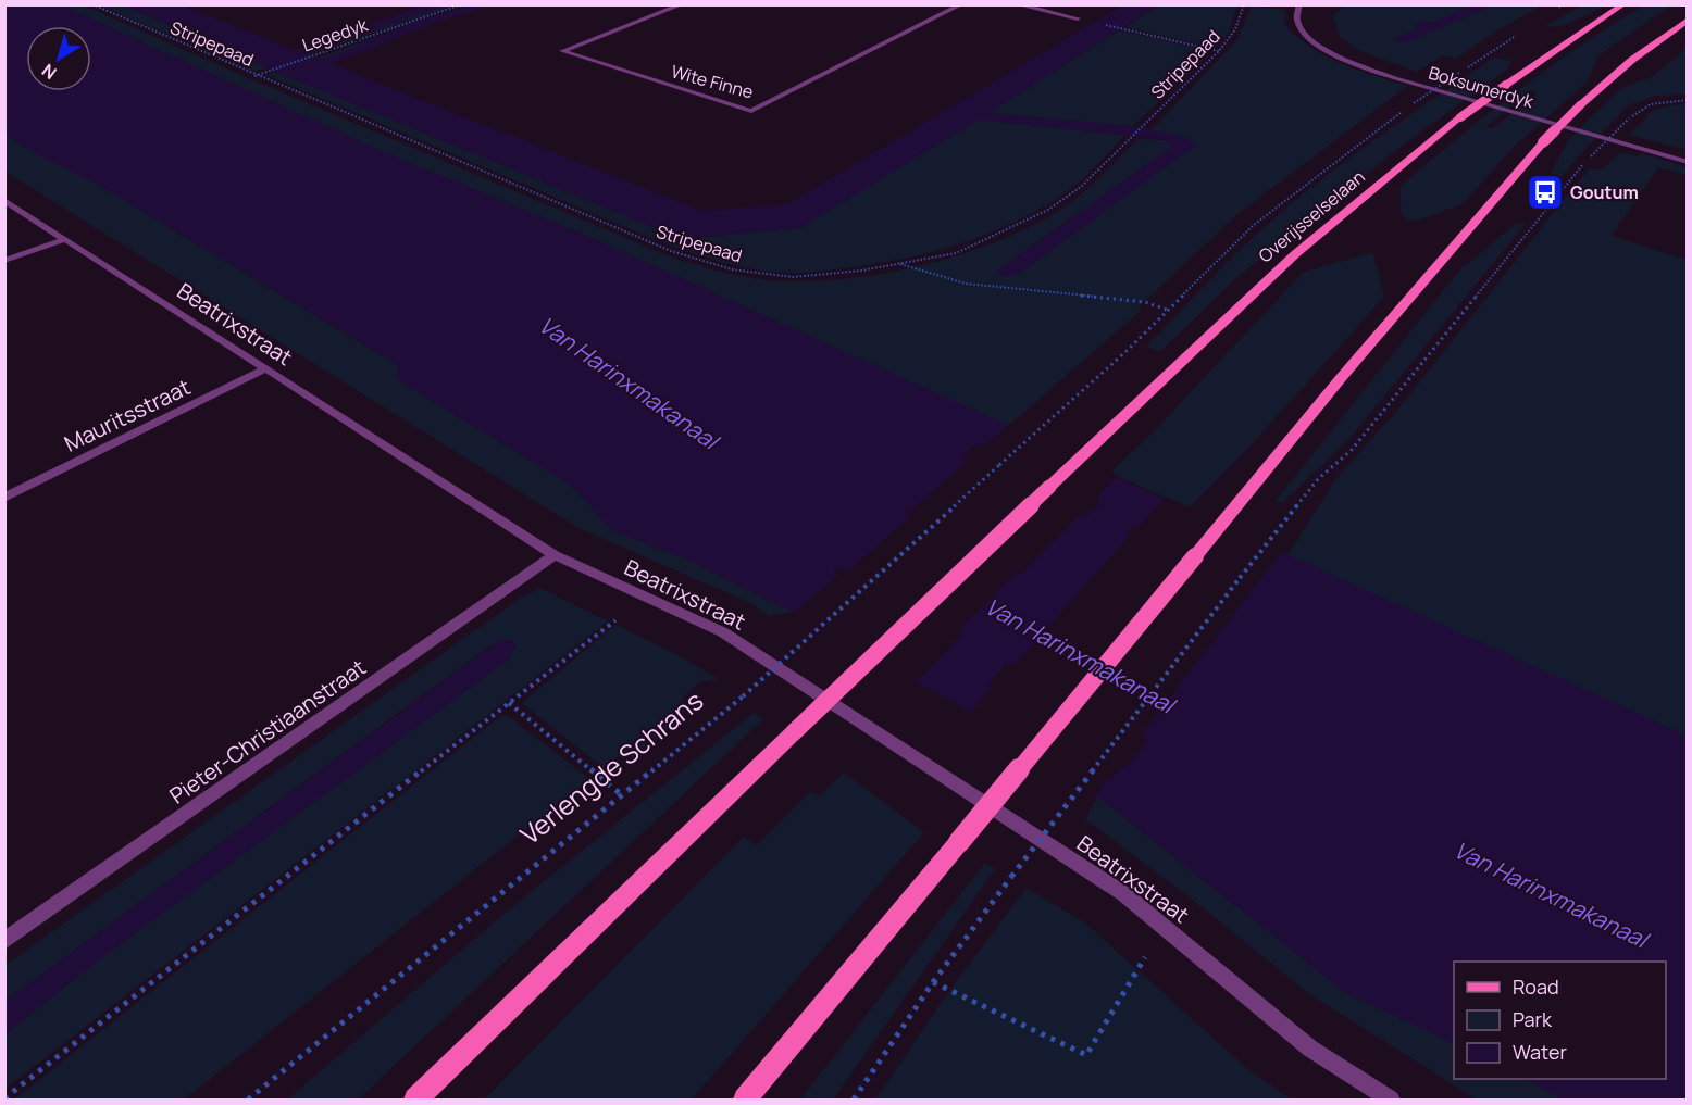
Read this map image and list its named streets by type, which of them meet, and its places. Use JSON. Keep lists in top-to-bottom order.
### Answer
{
  "streets": {
    "main road": ["Overijsselselaan"],
    "street": [
      "Wite Finne",
      "Boksumerdyk",
      "Beatrixstraat",
      "Mauritsstraat",
      "Pieter-Christiaanstraat"
    ],
    "path": ["Legedyk", "Stripepaad", "Verlengde Schrans"]
  },
  "crossings": [
    ["Legedyk", "Stripepaad"],
    ["Overijsselselaan", "Verlengde Schrans"],
    ["Beatrixstraat", "Mauritsstraat"],
    ["Beatrixstraat", "Pieter-Christiaanstraat"]
  ],
  "water": ["Van Harinxmakanaal"],
  "places": {
    "bus stop": ["Goutum"]
  },
  "legend": ["Road", "Park", "Water"],
  "north": "bottom left"
}
